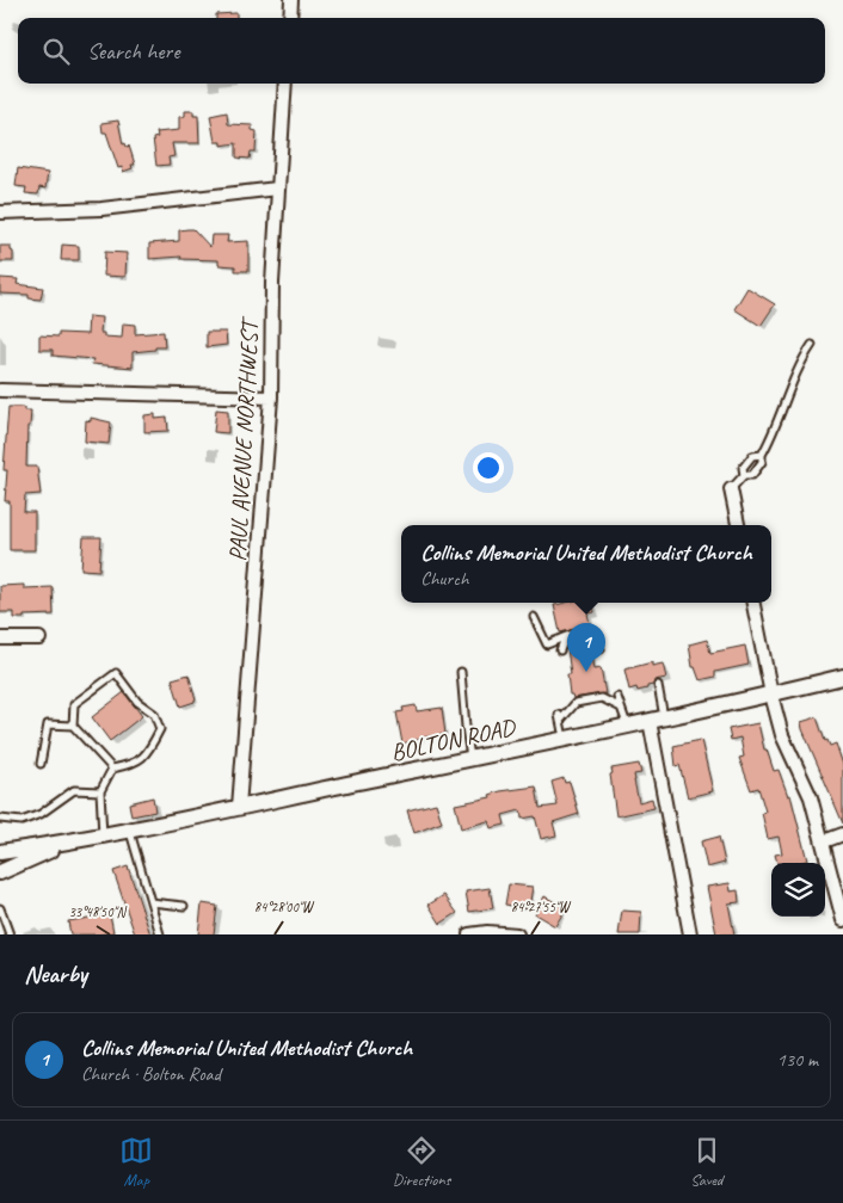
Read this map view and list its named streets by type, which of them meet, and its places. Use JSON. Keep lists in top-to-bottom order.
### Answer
{
  "streets": {
    "street": ["PAUL AVENUE NORTHWEST", "BOLTON ROAD"]
  },
  "crossings": [
    ["PAUL AVENUE NORTHWEST", "BOLTON ROAD"]
  ],
  "page": {
    "search": "Search here",
    "popup": ["Collins Memorial United Methodist Church", "Church"],
    "pins": "1",
    "heading": "Nearby",
    "list": [
      {
        "mark": "1",
        "name": "Collins Memorial United Methodist Church",
        "note": "Church · Bolton Road",
        "value": "130 m"
      }
    ],
    "nav": ["Map", "Directions", "Saved"]
  },
  "coordinates": ["84°28'00\"W", "84°27'55\"W", "33°48'50\"N"]
}
